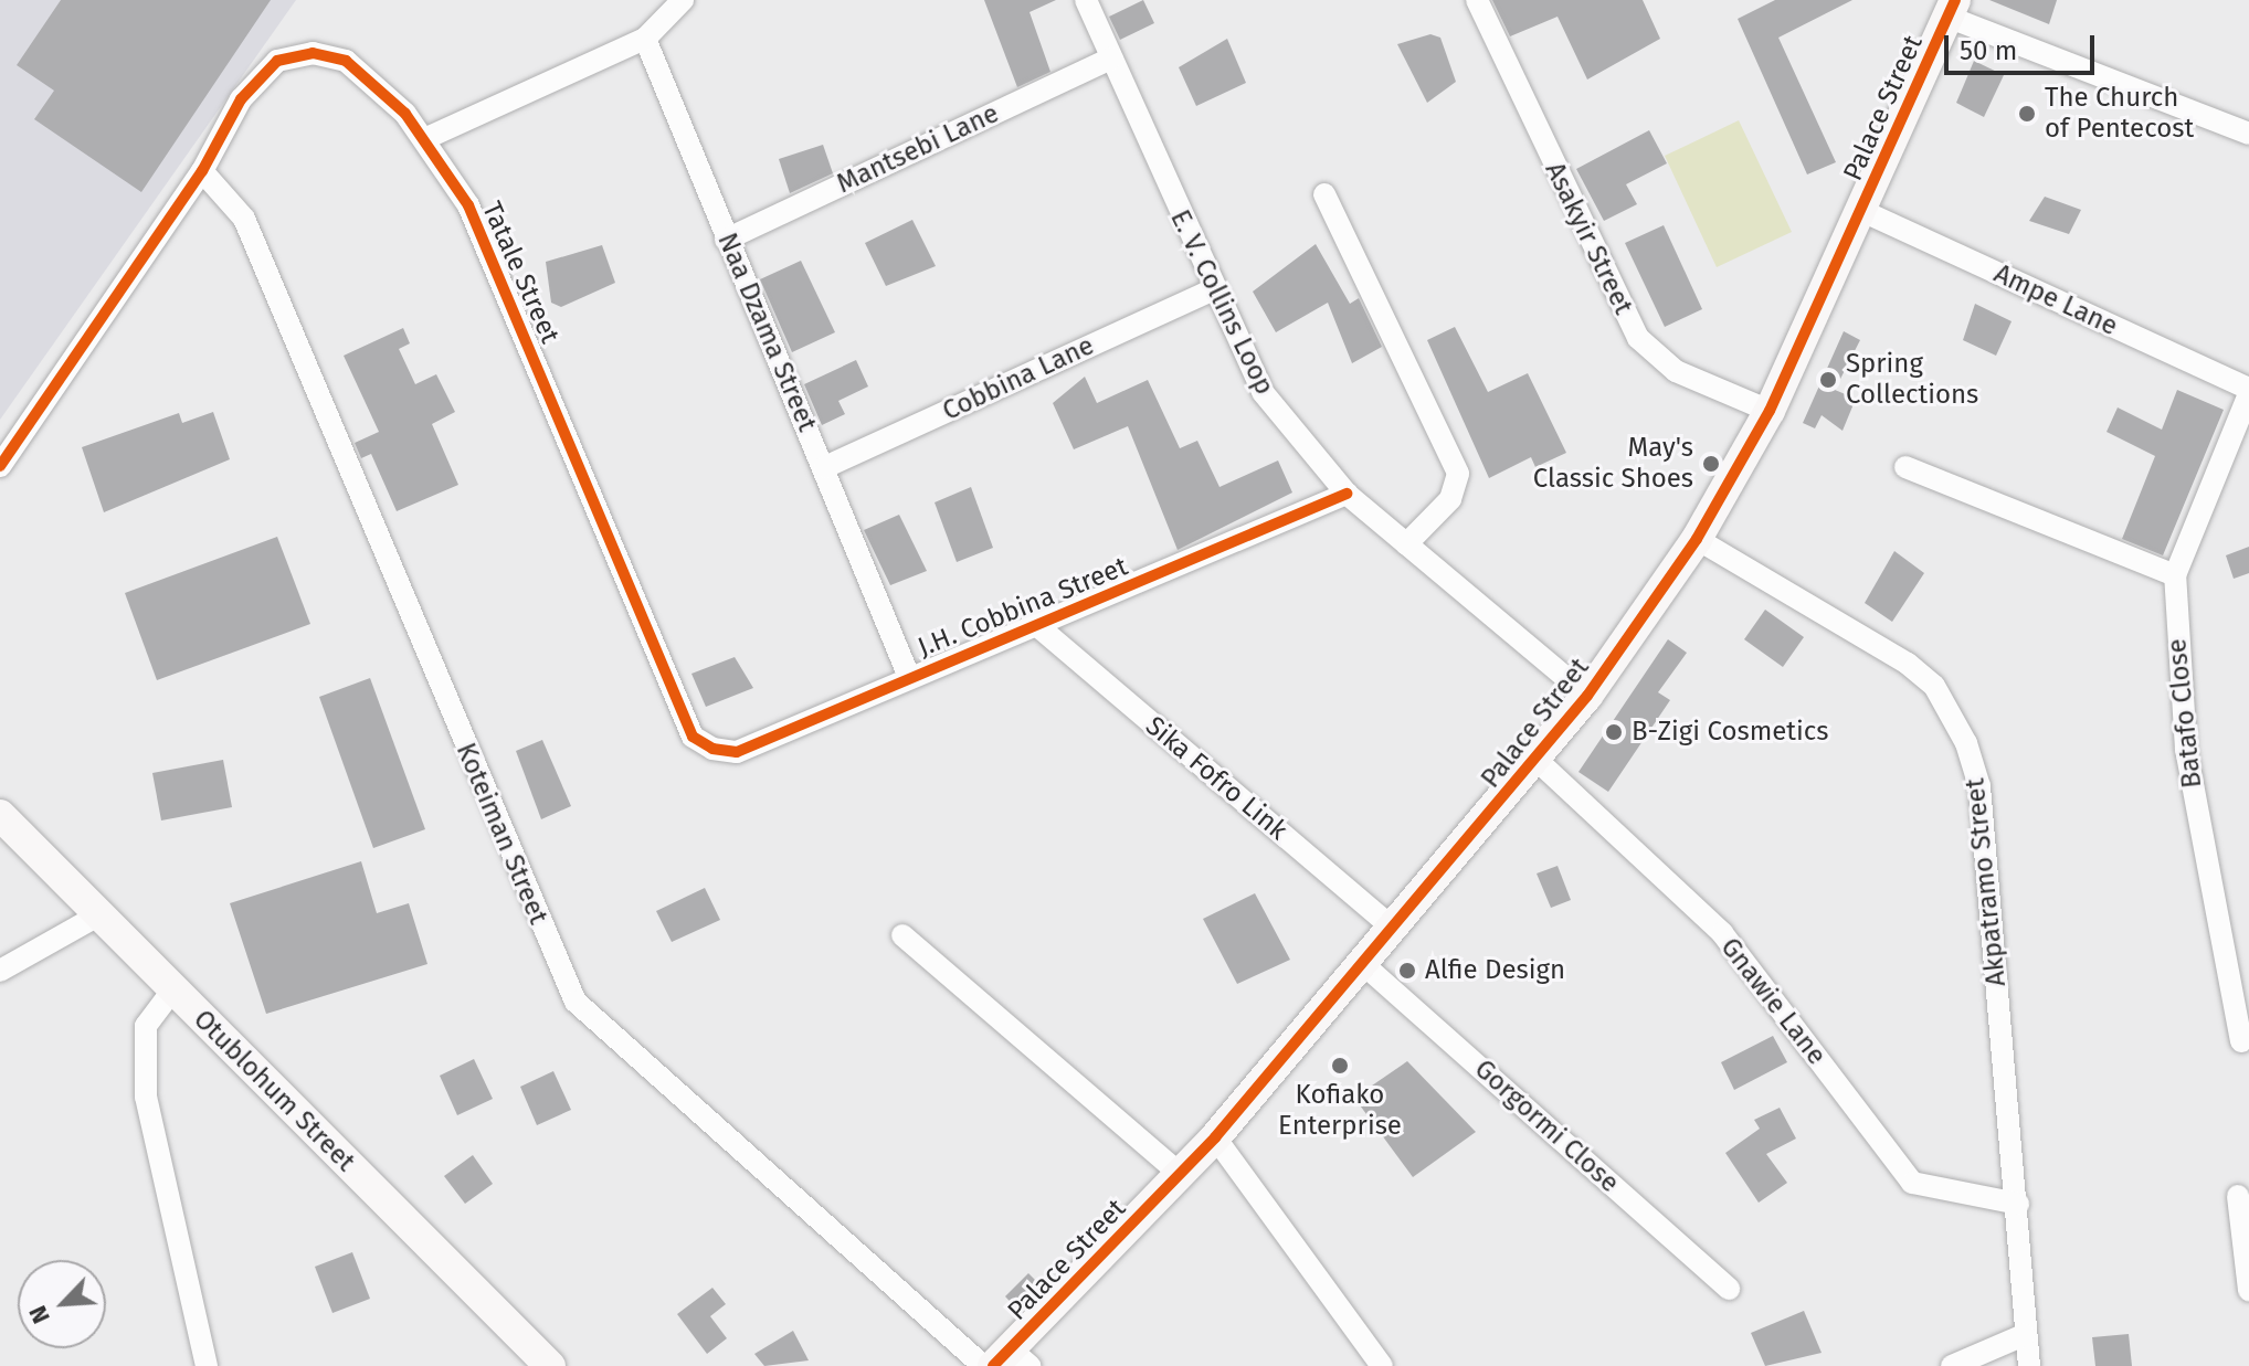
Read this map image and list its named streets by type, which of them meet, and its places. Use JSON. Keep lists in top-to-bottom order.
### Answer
{
  "streets": {
    "street": [
      "Palace Street",
      "Mantsebi Lane",
      "Asakyir Street",
      "Tatale Street",
      "Ampe Lane",
      "E. V. Collins Loop",
      "Naa Dzama Street",
      "Cobbina Lane",
      "J.H. Cobbina Street",
      "Batafo Close",
      "Sika Fofro Link",
      "Koteiman Street",
      "Akpatramo Street",
      "Gnawie Lane",
      "Otublohum Street",
      "Gorgormi Close"
    ]
  },
  "crossings": [
    ["Palace Street", "Asakyir Street"],
    ["Palace Street", "Ampe Lane"],
    ["Palace Street", "E. V. Collins Loop"],
    ["Palace Street", "Sika Fofro Link"],
    ["Palace Street", "Akpatramo Street"],
    ["Palace Street", "Gnawie Lane"],
    ["Palace Street", "Gorgormi Close"],
    ["Mantsebi Lane", "E. V. Collins Loop"],
    ["Mantsebi Lane", "Naa Dzama Street"],
    ["Tatale Street", "J.H. Cobbina Street"],
    ["Tatale Street", "Koteiman Street"],
    ["Ampe Lane", "Batafo Close"],
    ["E. V. Collins Loop", "Cobbina Lane"],
    ["E. V. Collins Loop", "J.H. Cobbina Street"],
    ["Naa Dzama Street", "Cobbina Lane"],
    ["Naa Dzama Street", "J.H. Cobbina Street"],
    ["J.H. Cobbina Street", "Sika Fofro Link"],
    ["Akpatramo Street", "Gnawie Lane"]
  ],
  "places": [
    "The Church of Pentecost",
    "Spring Collections",
    "May's Classic Shoes",
    "B-Zigi Cosmetics",
    "Alfie Design",
    "Kofiako Enterprise"
  ],
  "scale_bar": "50 m",
  "north": "bottom left"
}
